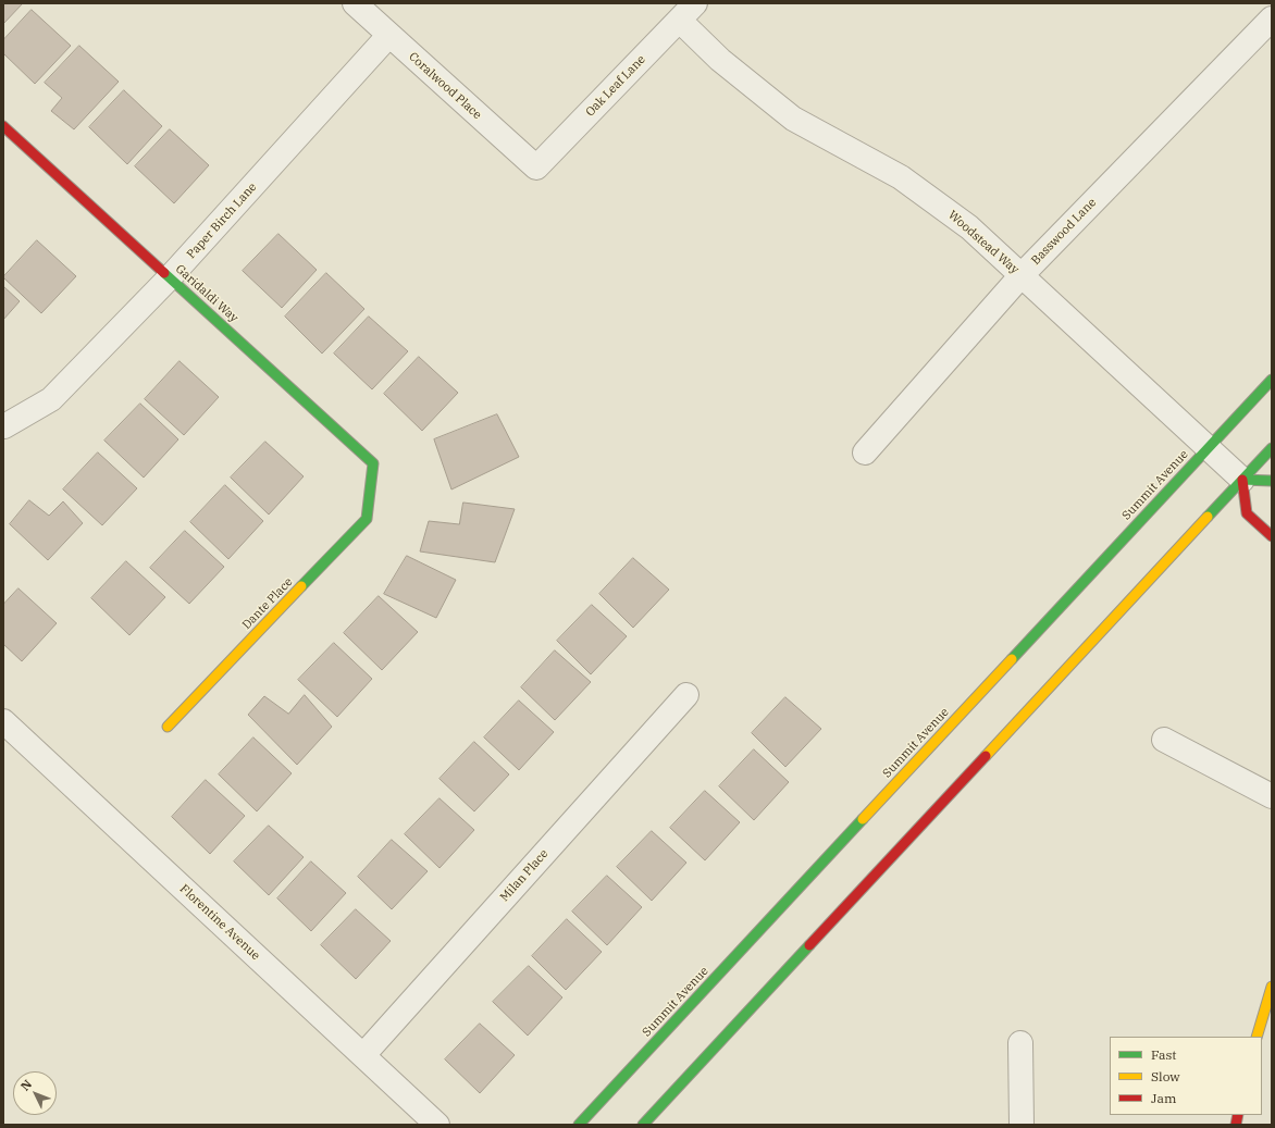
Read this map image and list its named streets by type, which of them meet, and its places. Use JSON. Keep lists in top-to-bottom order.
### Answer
{
  "streets": {
    "main road": ["Garidaldi Way", "Summit Avenue", "Dante Place"],
    "street": [
      "Coralwood Place",
      "Oak Leaf Lane",
      "Paper Birch Lane",
      "Basswood Lane",
      "Woodstead Way",
      "Milan Place",
      "Florentine Avenue"
    ]
  },
  "crossings": [
    ["Coralwood Place", "Oak Leaf Lane"],
    ["Coralwood Place", "Paper Birch Lane"],
    ["Oak Leaf Lane", "Woodstead Way"],
    ["Paper Birch Lane", "Garidaldi Way"],
    ["Basswood Lane", "Woodstead Way"],
    ["Woodstead Way", "Summit Avenue"],
    ["Garidaldi Way", "Dante Place"],
    ["Milan Place", "Florentine Avenue"]
  ],
  "legend": ["Fast", "Slow", "Jam"],
  "north": "top left"
}
